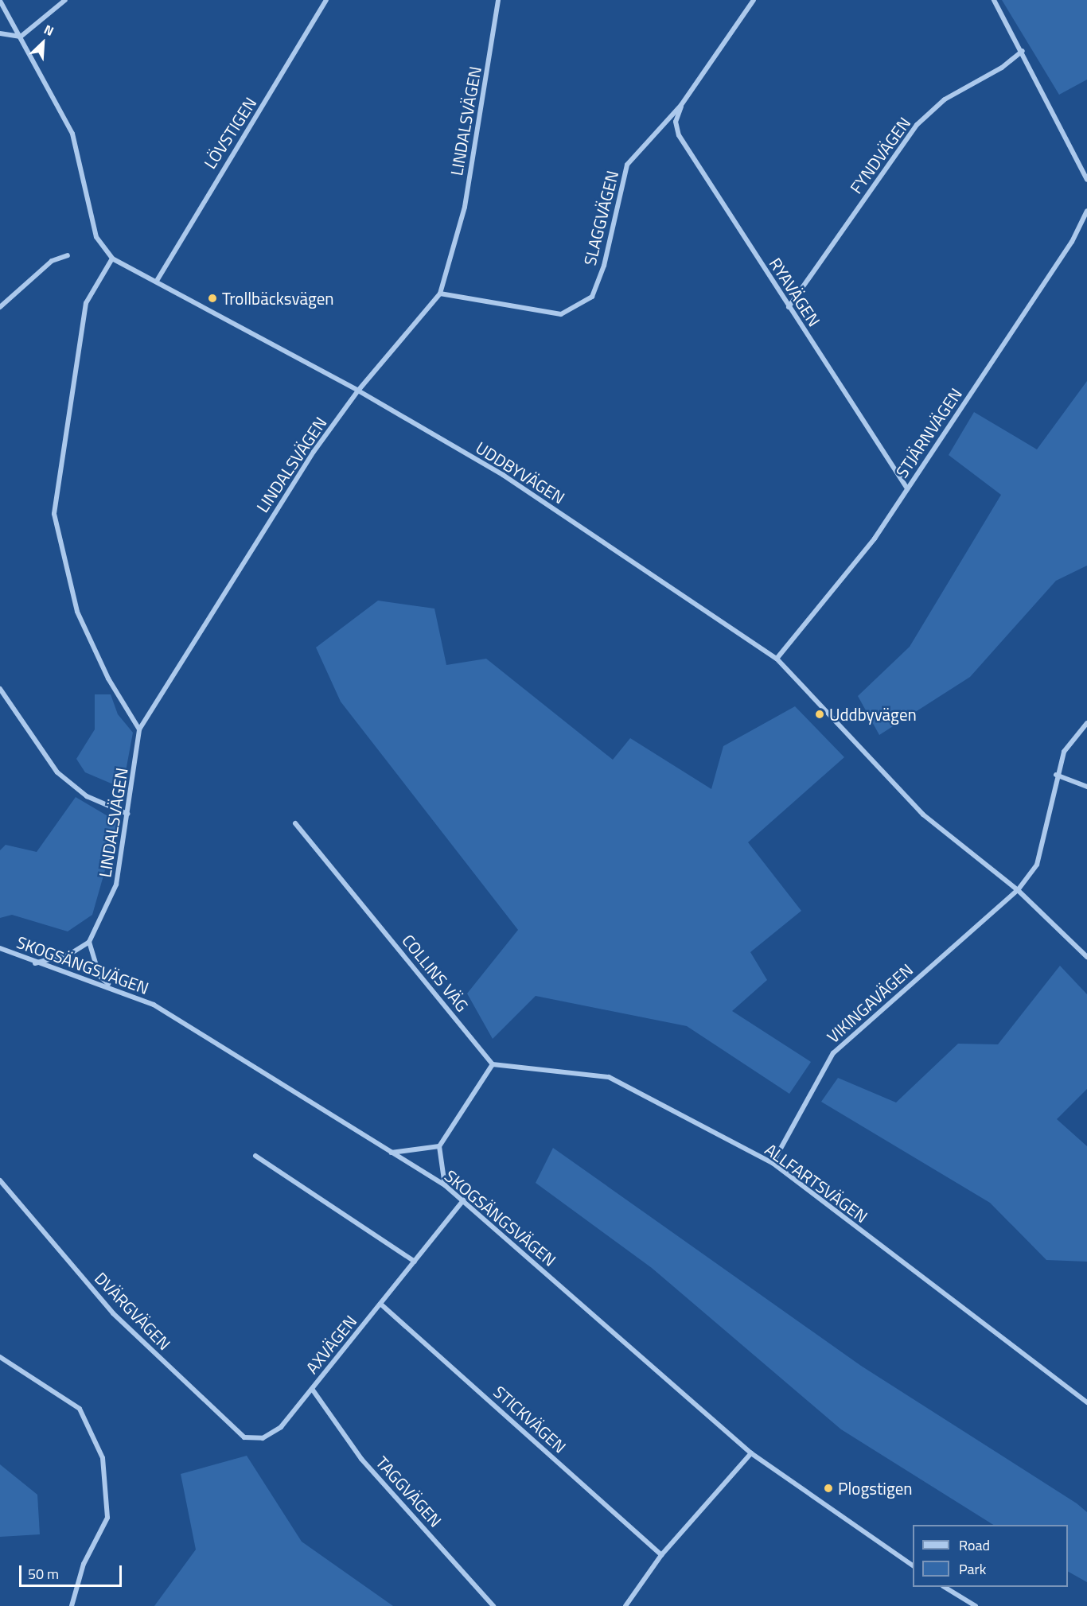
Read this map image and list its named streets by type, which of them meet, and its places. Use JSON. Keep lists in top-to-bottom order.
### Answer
{
  "streets": {
    "street": [
      "LINDALSVÄGEN",
      "LÖVSTIGEN",
      "FYNDVÄGEN",
      "SLAGGVÄGEN",
      "RYAVÄGEN",
      "STJÄRNVÄGEN",
      "UDDBYVÄGEN",
      "SKOGSÄNGSVÄGEN",
      "COLLINS VÄG",
      "VIKINGAVÄGEN",
      "ALLFARTSVÄGEN",
      "DVÄRGVÄGEN",
      "AXVÄGEN",
      "STICKVÄGEN",
      "TAGGVÄGEN"
    ]
  },
  "crossings": [
    ["LINDALSVÄGEN", "SLAGGVÄGEN"],
    ["LINDALSVÄGEN", "UDDBYVÄGEN"],
    ["LÖVSTIGEN", "UDDBYVÄGEN"],
    ["FYNDVÄGEN", "RYAVÄGEN"],
    ["SLAGGVÄGEN", "RYAVÄGEN"],
    ["RYAVÄGEN", "STJÄRNVÄGEN"],
    ["STJÄRNVÄGEN", "UDDBYVÄGEN"],
    ["UDDBYVÄGEN", "VIKINGAVÄGEN"],
    ["SKOGSÄNGSVÄGEN", "AXVÄGEN"],
    ["COLLINS VÄG", "ALLFARTSVÄGEN"],
    ["VIKINGAVÄGEN", "ALLFARTSVÄGEN"],
    ["DVÄRGVÄGEN", "AXVÄGEN"],
    ["AXVÄGEN", "STICKVÄGEN"],
    ["AXVÄGEN", "TAGGVÄGEN"]
  ],
  "places": ["Trollbäcksvägen", "Uddbyvägen", "Plogstigen"],
  "legend": ["Road", "Park"],
  "scale_bar": "50 m",
  "north": "top right"
}
